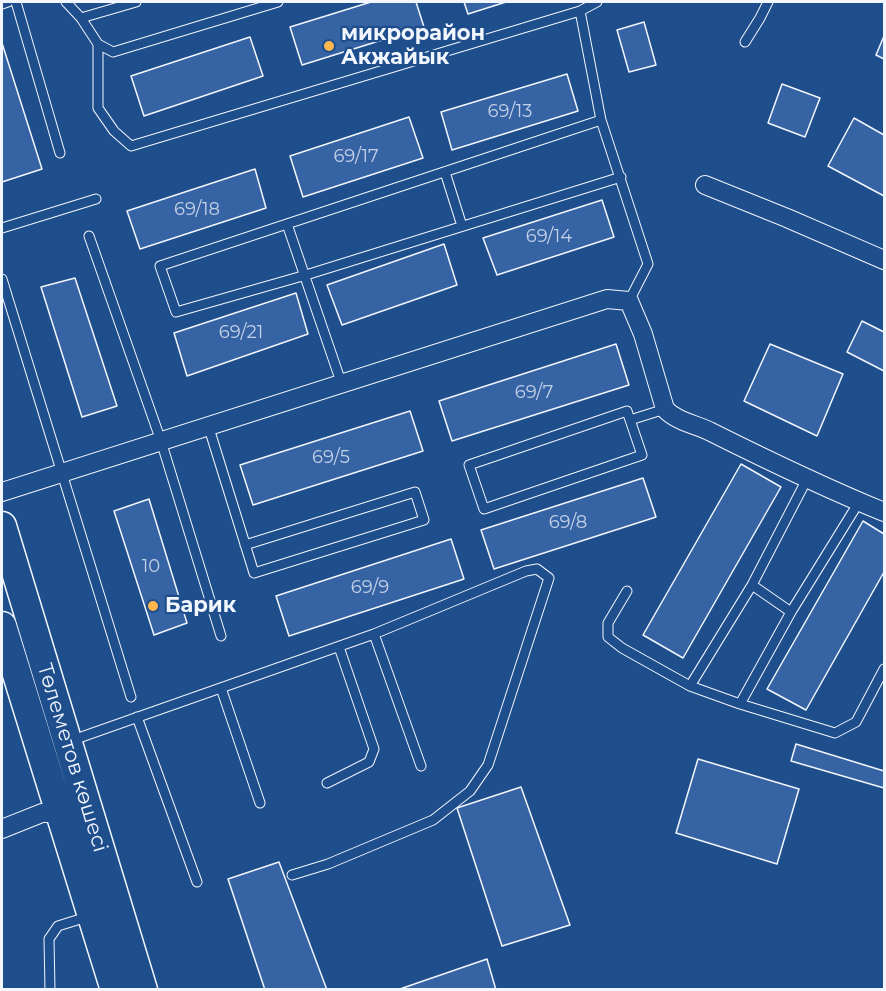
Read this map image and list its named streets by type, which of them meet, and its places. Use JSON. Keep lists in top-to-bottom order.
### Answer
{
  "streets": {
    "main road": ["Төлеметов көшесі"]
  },
  "places": ["микрорайон Акжайык", "Барик"],
  "house_numbers": [
    "69/13",
    "69/17",
    "69/18",
    "69/14",
    "69/21",
    "69/7",
    "69/5",
    "69/8",
    "10",
    "69/9"
  ]
}
